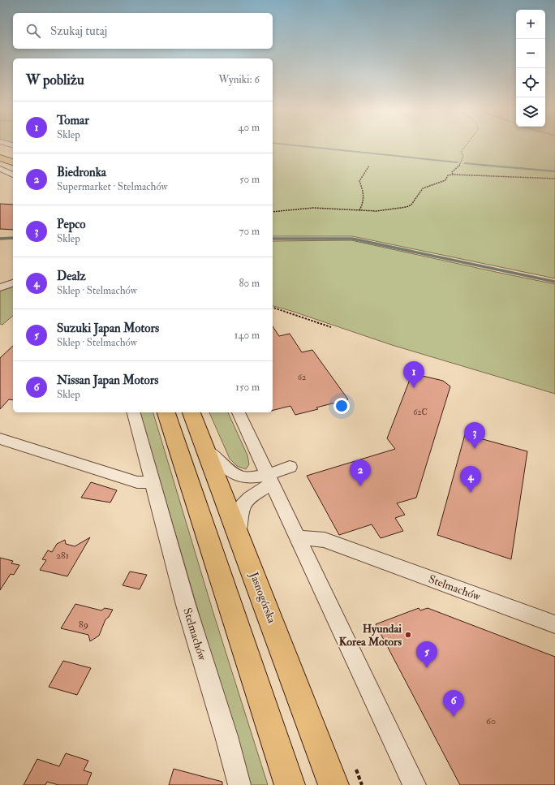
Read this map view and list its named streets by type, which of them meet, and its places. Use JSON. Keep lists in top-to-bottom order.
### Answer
{
  "streets": {
    "main road": ["Jasnogórska"],
    "street": ["Stelmachów"]
  },
  "places": ["Hyundai Korea Motors"],
  "house_numbers": [
    "62",
    "62C",
    "281",
    "89",
    "60"
  ],
  "page": {
    "map_buttons": ["+", "−"],
    "search": "Szukaj tutaj",
    "heading": ["W pobliżu", "Wyniki: 6"],
    "list": [
      {
        "mark": "1",
        "name": "Tomar",
        "note": "Sklep",
        "value": "40 m"
      },
      {
        "mark": "2",
        "name": "Biedronka",
        "note": "Supermarket · Stelmachów",
        "value": "50 m"
      },
      {
        "mark": "3",
        "name": "Pepco",
        "note": "Sklep",
        "value": "70 m"
      },
      {
        "mark": "4",
        "name": "Dealz",
        "note": "Sklep · Stelmachów",
        "value": "80 m"
      },
      {
        "mark": "5",
        "name": "Suzuki Japan Motors",
        "note": "Sklep · Stelmachów",
        "value": "140 m"
      },
      {
        "mark": "6",
        "name": "Nissan Japan Motors",
        "note": "Sklep",
        "value": "150 m"
      }
    ],
    "pins": [
      "1",
      "3",
      "2",
      "4",
      "5",
      "6"
    ]
  }
}
